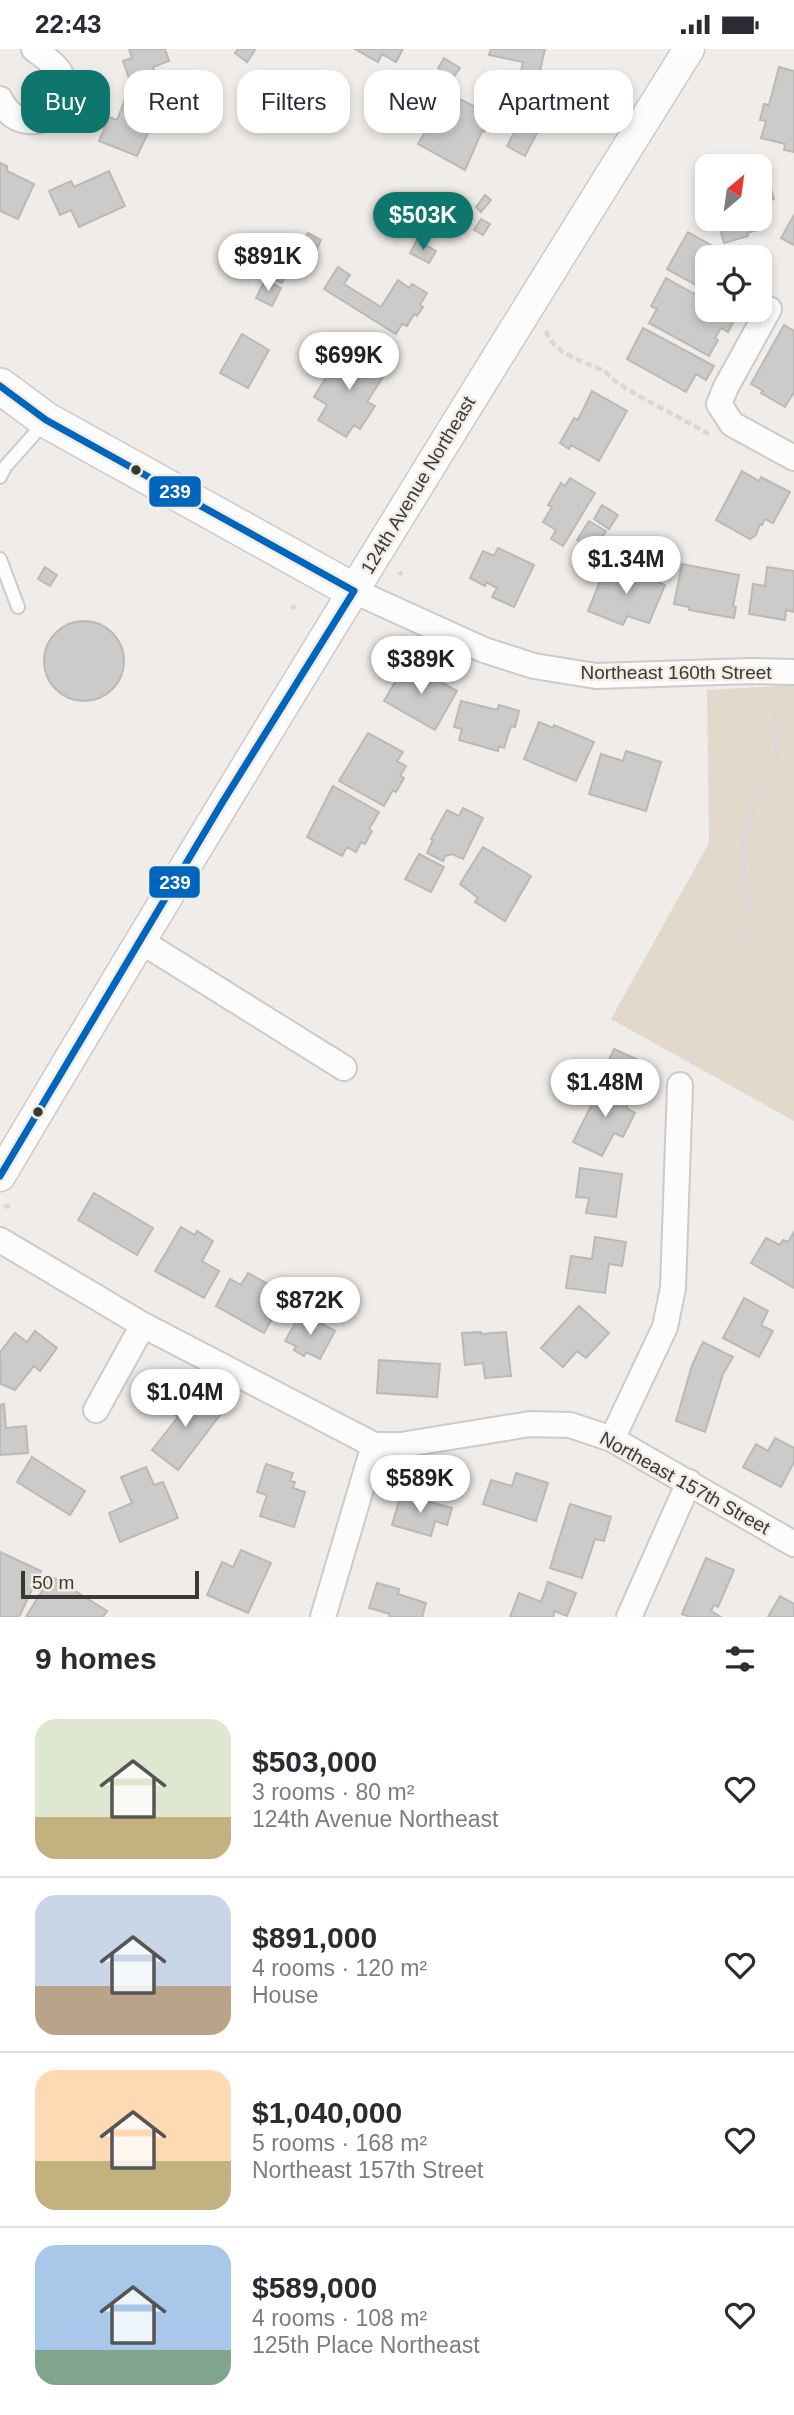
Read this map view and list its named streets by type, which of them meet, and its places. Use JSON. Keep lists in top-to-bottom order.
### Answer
{
  "streets": {
    "main road": ["Northeast 160th Street"],
    "street": ["124th Avenue Northeast", "Northeast 157th Street"]
  },
  "crossings": [
    ["124th Avenue Northeast", "Northeast 160th Street"]
  ],
  "lines": ["transit line 239"],
  "scale_bar": "50 m",
  "north": "top right",
  "page": {
    "status": "22:43",
    "chip": [
      "Buy",
      "Rent",
      "Filters",
      "New",
      "Apartment"
    ],
    "price": [
      "$503K",
      "$891K",
      "$699K",
      "$1.34M",
      "$389K",
      "$1.48M",
      "$872K",
      "$1.04M",
      "$589K"
    ],
    "scale": "50 m",
    "heading": "9 homes",
    "list": [
      {
        "name": "$503,000",
        "note": "3 rooms · 80 m² · 124th Avenue Northeast"
      },
      {
        "name": "$891,000",
        "note": "4 rooms · 120 m² · House"
      },
      {
        "name": "$1,040,000",
        "note": "5 rooms · 168 m² · Northeast 157th Street"
      },
      {
        "name": "$589,000",
        "note": "4 rooms · 108 m² · 125th Place Northeast"
      }
    ]
  }
}
